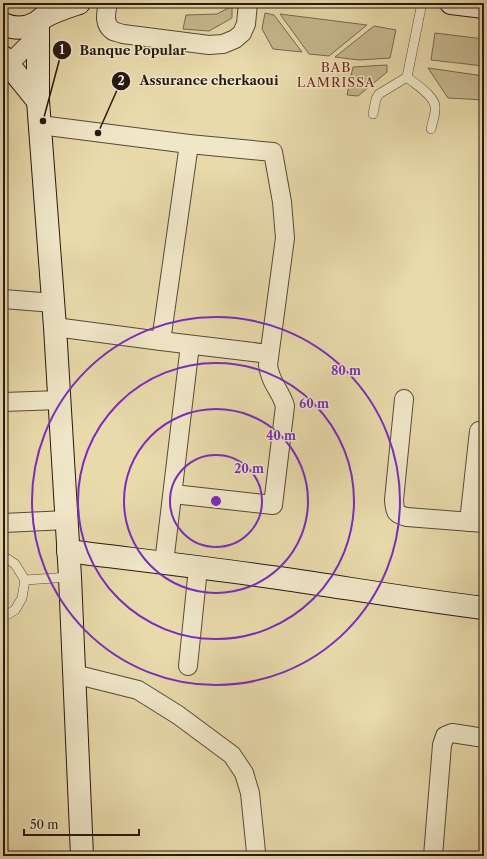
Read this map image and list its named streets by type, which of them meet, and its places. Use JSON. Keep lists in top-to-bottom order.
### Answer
{
  "districts": ["BAB LAMRISSA"],
  "places": ["Banque Popular", "Assurance cherkaoui"],
  "scale_bar": "50 m",
  "rings": [
    "80 m",
    "60 m",
    "40 m",
    "20 m"
  ]
}
